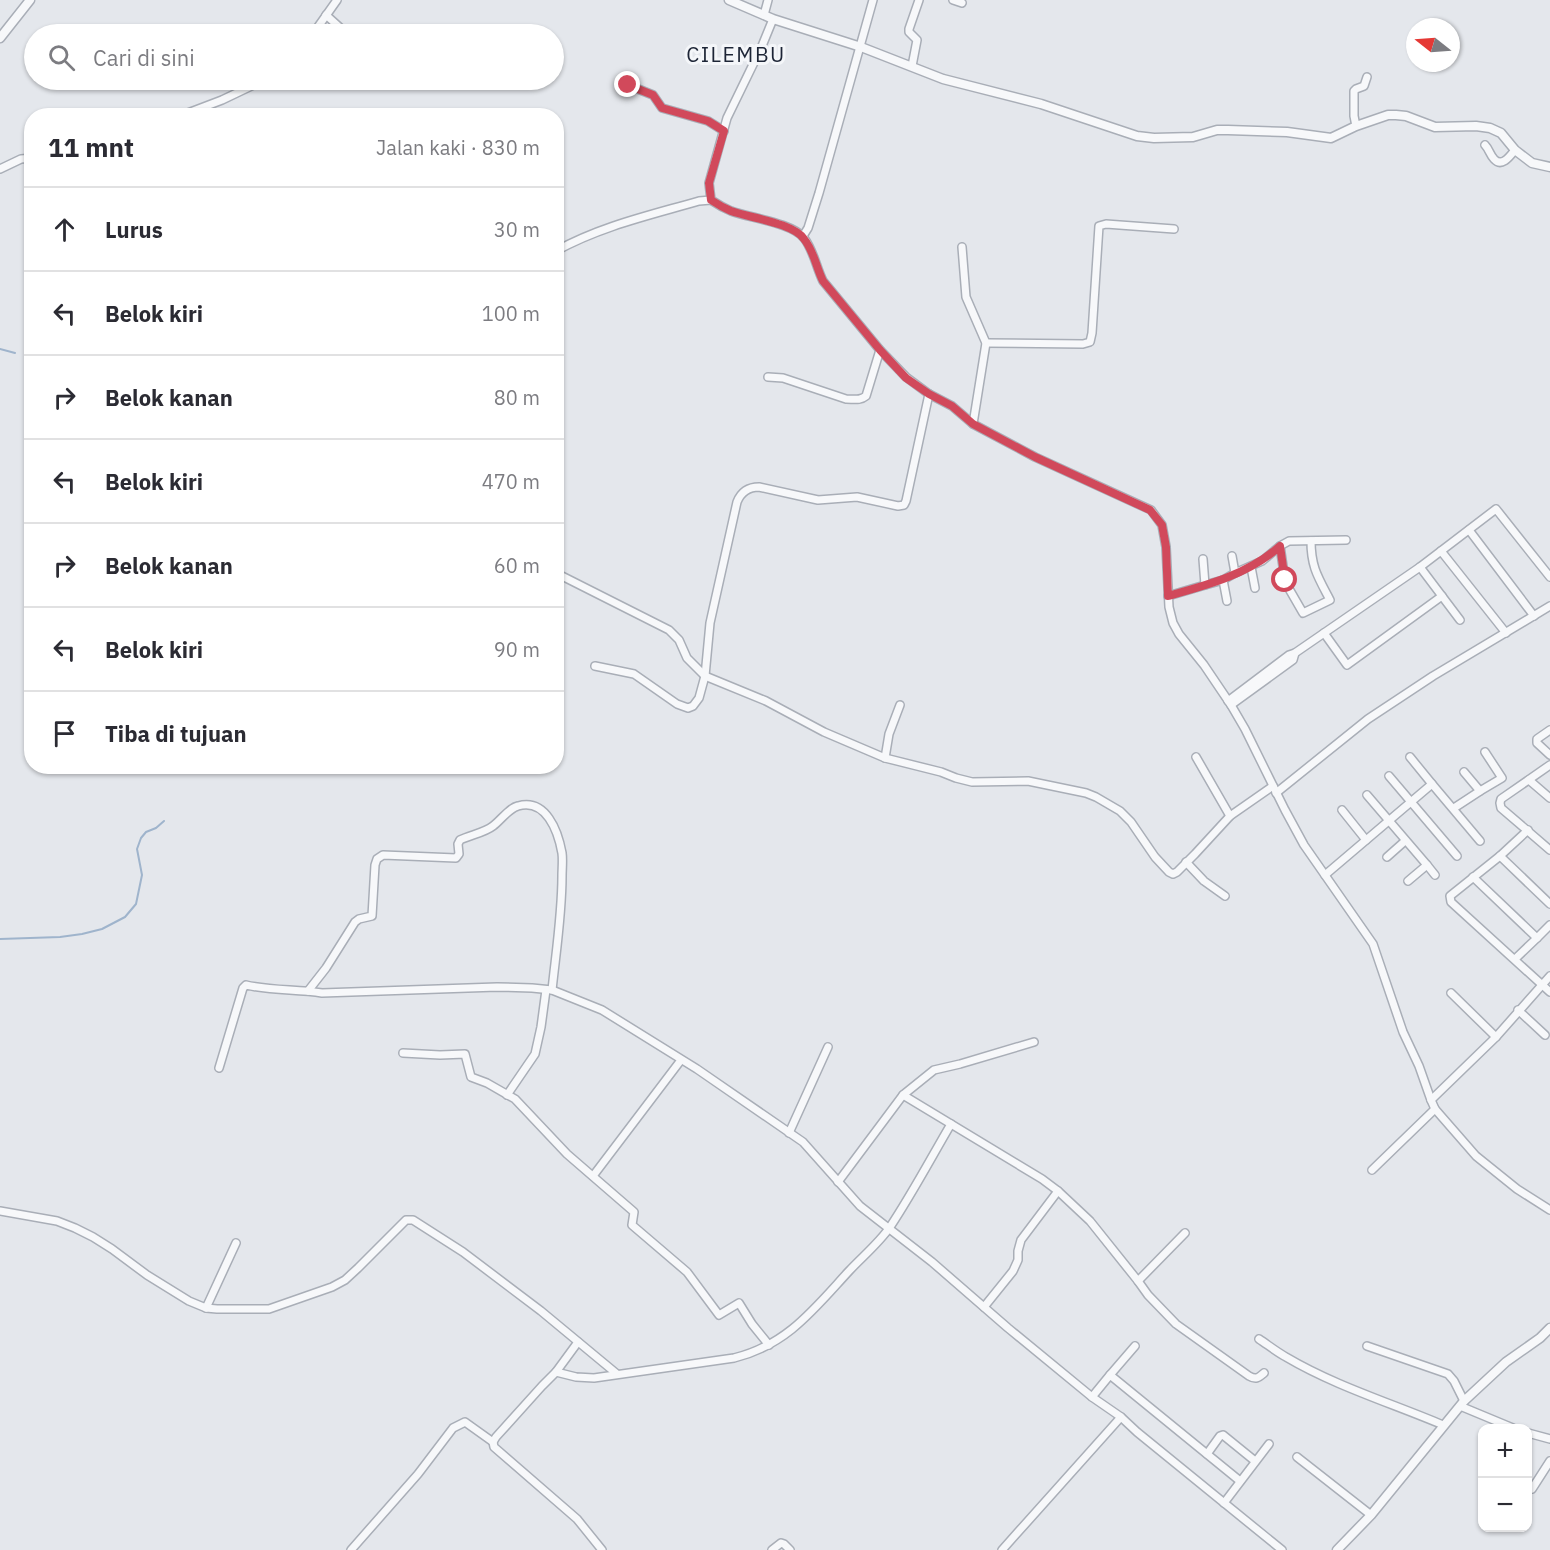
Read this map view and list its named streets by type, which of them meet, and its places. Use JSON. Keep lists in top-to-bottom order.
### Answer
{
  "districts": ["CILEMBU"],
  "north": "left",
  "page": {
    "search": "Cari di sini",
    "heading": ["11 mnt", "Jalan kaki · 830 m"],
    "list": [
      ["Lurus", "30 m"],
      ["Belok kiri", "100 m"],
      ["Belok kanan", "80 m"],
      ["Belok kiri", "470 m"],
      ["Belok kanan", "60 m"],
      ["Belok kiri", "90 m"],
      "Tiba di tujuan"
    ],
    "map_buttons": ["+", "−"]
  }
}
